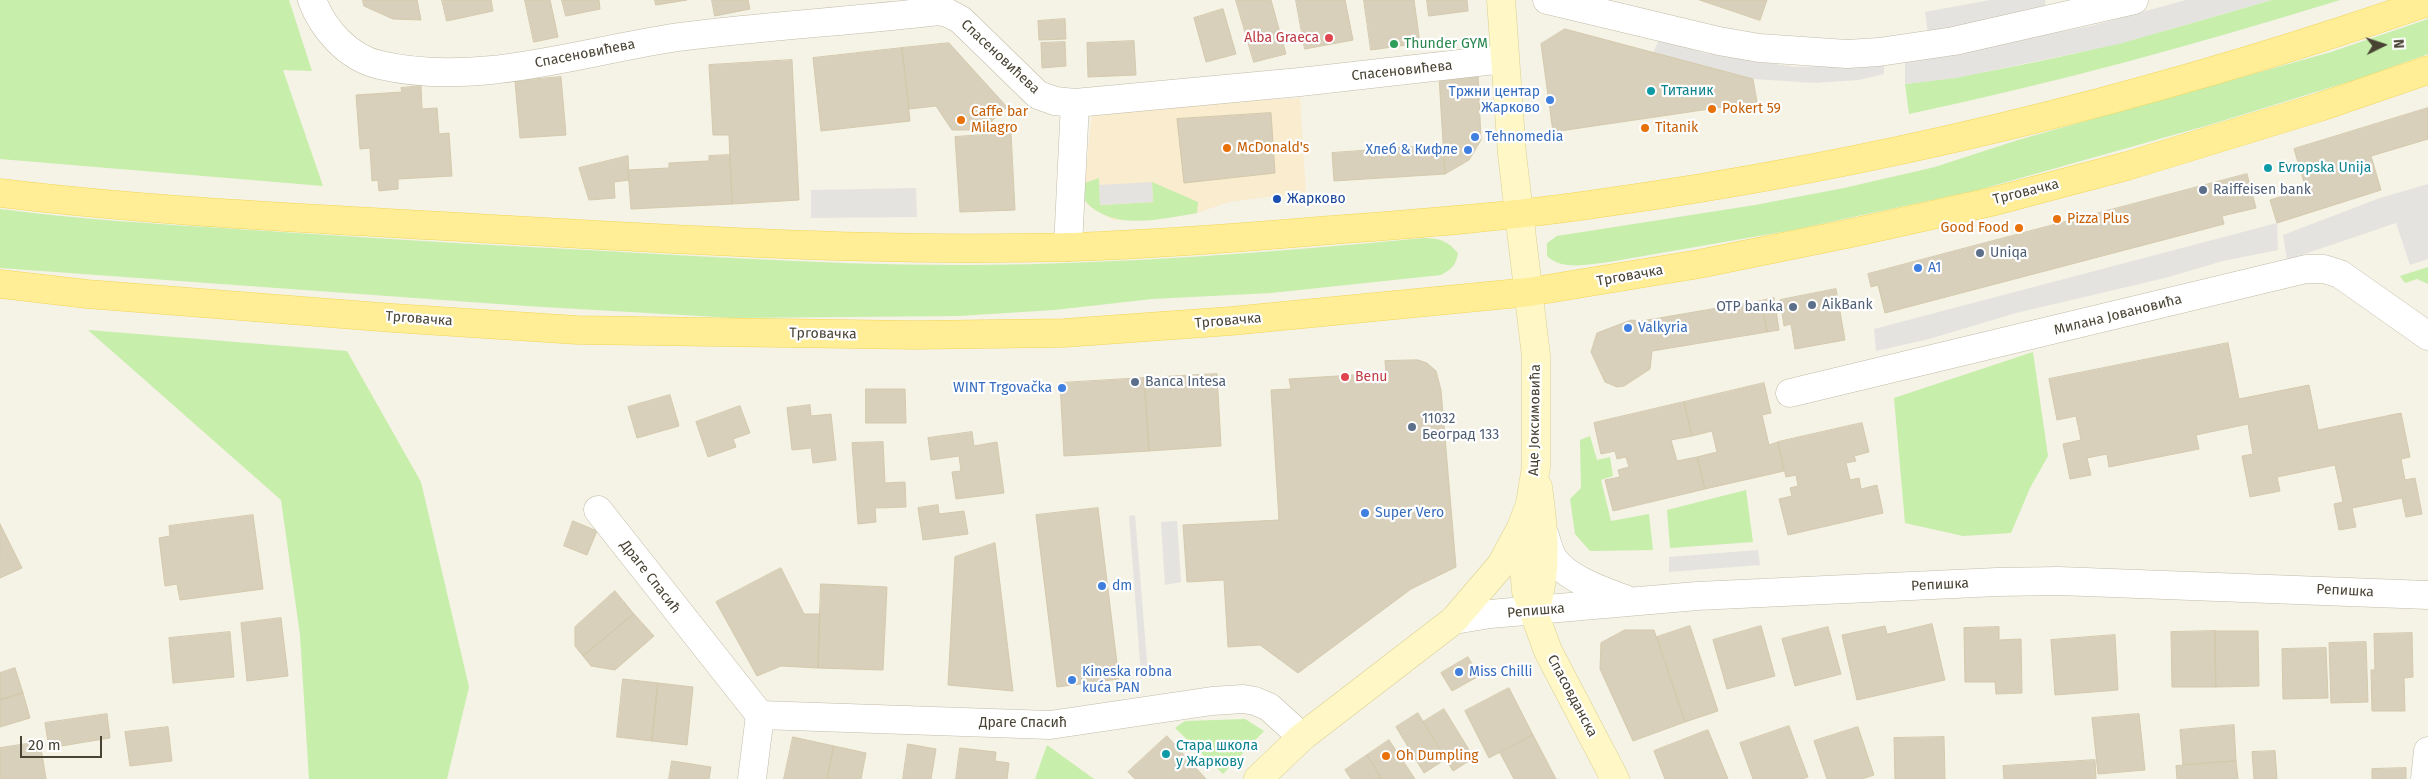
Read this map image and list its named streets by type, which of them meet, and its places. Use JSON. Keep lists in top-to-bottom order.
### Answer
{
  "streets": {
    "main road": ["Трговачка", "Аце Јоксимовића", "Спасовданска"],
    "street": [
      "Спасеновићева",
      "Милана Јовановића",
      "Драге Спасић",
      "Репишка"
    ]
  },
  "crossings": [
    ["Спасеновићева", "Аце Јоксимовића"],
    ["Трговачка", "Аце Јоксимовића"],
    ["Аце Јоксимовића", "Драге Спасић"],
    ["Аце Јоксимовића", "Репишка"],
    ["Репишка", "Спасовданска"]
  ],
  "places": [
    "Alba Graeca",
    "Thunder GYM",
    "Титаник",
    "Тржни центар Жарково",
    "Pokert 59",
    "Caffe bar Milagro",
    "Titanik",
    "Tehnomedia",
    "McDonald's",
    "Хлеб & Кифле",
    "Evropska Unija",
    "Raiffeisen bank",
    "Жарково",
    "Pizza Plus",
    "Good Food",
    "Uniqa",
    "A1",
    "AikBank",
    "OTP banka",
    "Valkyria",
    "Benu",
    "Banca Intesa",
    "WINT Trgovačka",
    "11032 Београд 133",
    "Super Vero",
    "dm",
    "Miss Chilli",
    "Kineska robna kuća PAN",
    "Стара школа у Жаркову",
    "Oh Dumpling"
  ],
  "scale_bar": "20 m",
  "north": "right"
}
